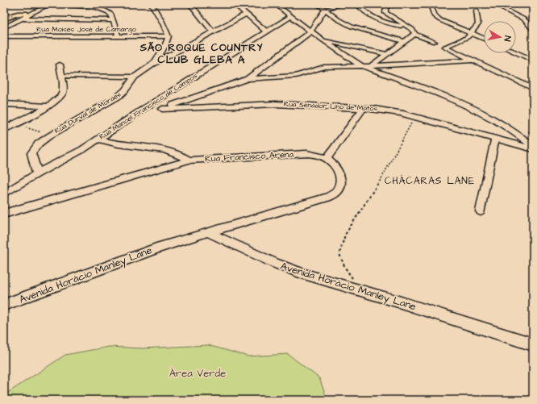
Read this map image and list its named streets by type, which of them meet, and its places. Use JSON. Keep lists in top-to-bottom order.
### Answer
{
  "streets": {
    "street": [
      "Rua Moisés José de Camargo",
      "Rua Manoel Francisco de Campos",
      "Rua Senador Lino de Matos",
      "Rua Durval de Moraes",
      "Rua Francisco Arena",
      "Avenida Horácio Manley Lane"
    ]
  },
  "crossings": [
    ["Rua Manoel Francisco de Campos", "Rua Senador Lino de Matos"],
    ["Rua Manoel Francisco de Campos", "Rua Durval de Moraes"],
    ["Rua Francisco Arena", "Avenida Horácio Manley Lane"]
  ],
  "districts": ["SÃO ROQUE COUNTRY CLUB GLEBA A", "CHÁCARAS LANE"],
  "parks": ["Área Verde"],
  "north": "right"
}
